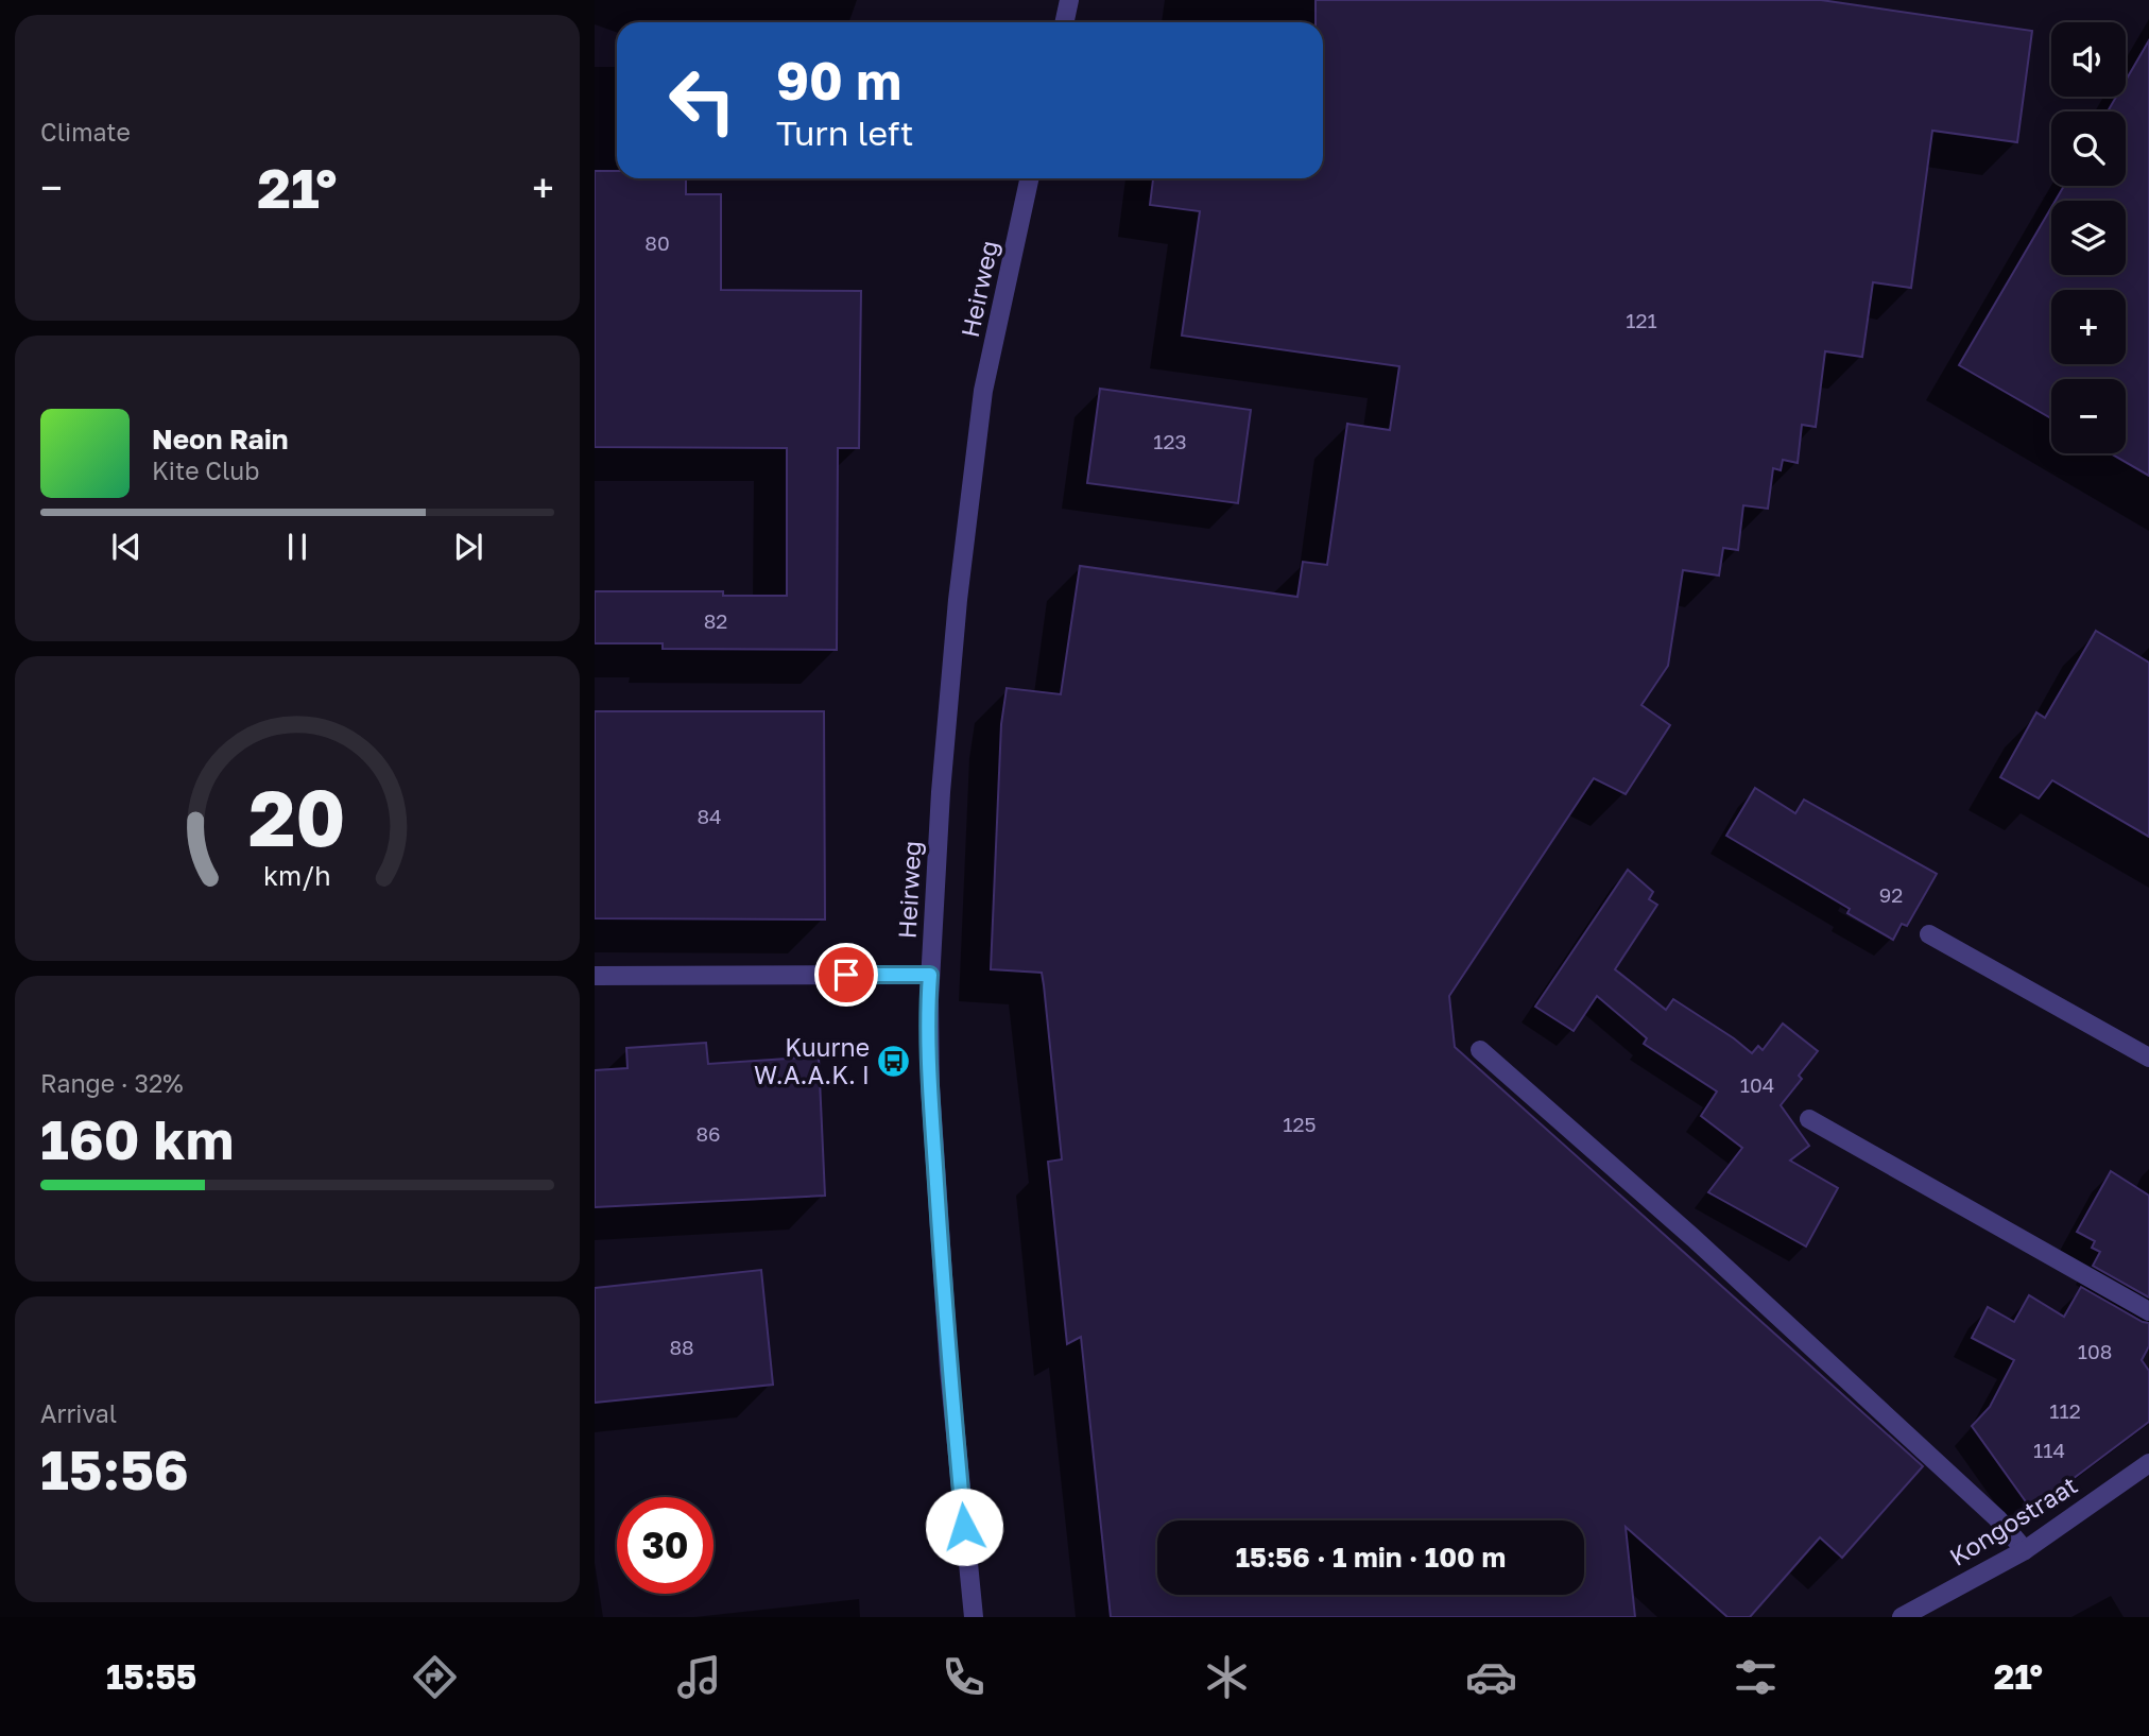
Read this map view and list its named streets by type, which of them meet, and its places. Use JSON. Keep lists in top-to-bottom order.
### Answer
{
  "streets": {
    "street": ["Heirweg", "Kongostraat"]
  },
  "places": {
    "bus stop": ["Kuurne W.A.A.K. I"]
  },
  "house_numbers": [
    "80",
    "121",
    "123",
    "82",
    "84",
    "92",
    "104",
    "125",
    "86",
    "88",
    "108",
    "112",
    "114"
  ],
  "page": {
    "tile": [
      "Climate",
      ["Range · 32%", "160 km"],
      ["Arrival", "15:56"]
    ],
    "map_buttons": ["+", "−"],
    "turn": ["90 m", "Turn left"],
    "heat": ["−", "21°", "+"],
    "song": ["Neon Rain", "Kite Club"],
    "limit": "30",
    "trip": "15:56 · 1 min · 100 m",
    "tabs": ["15:55", "21°"],
    "gauge": ["20", "km/h"]
  }
}
